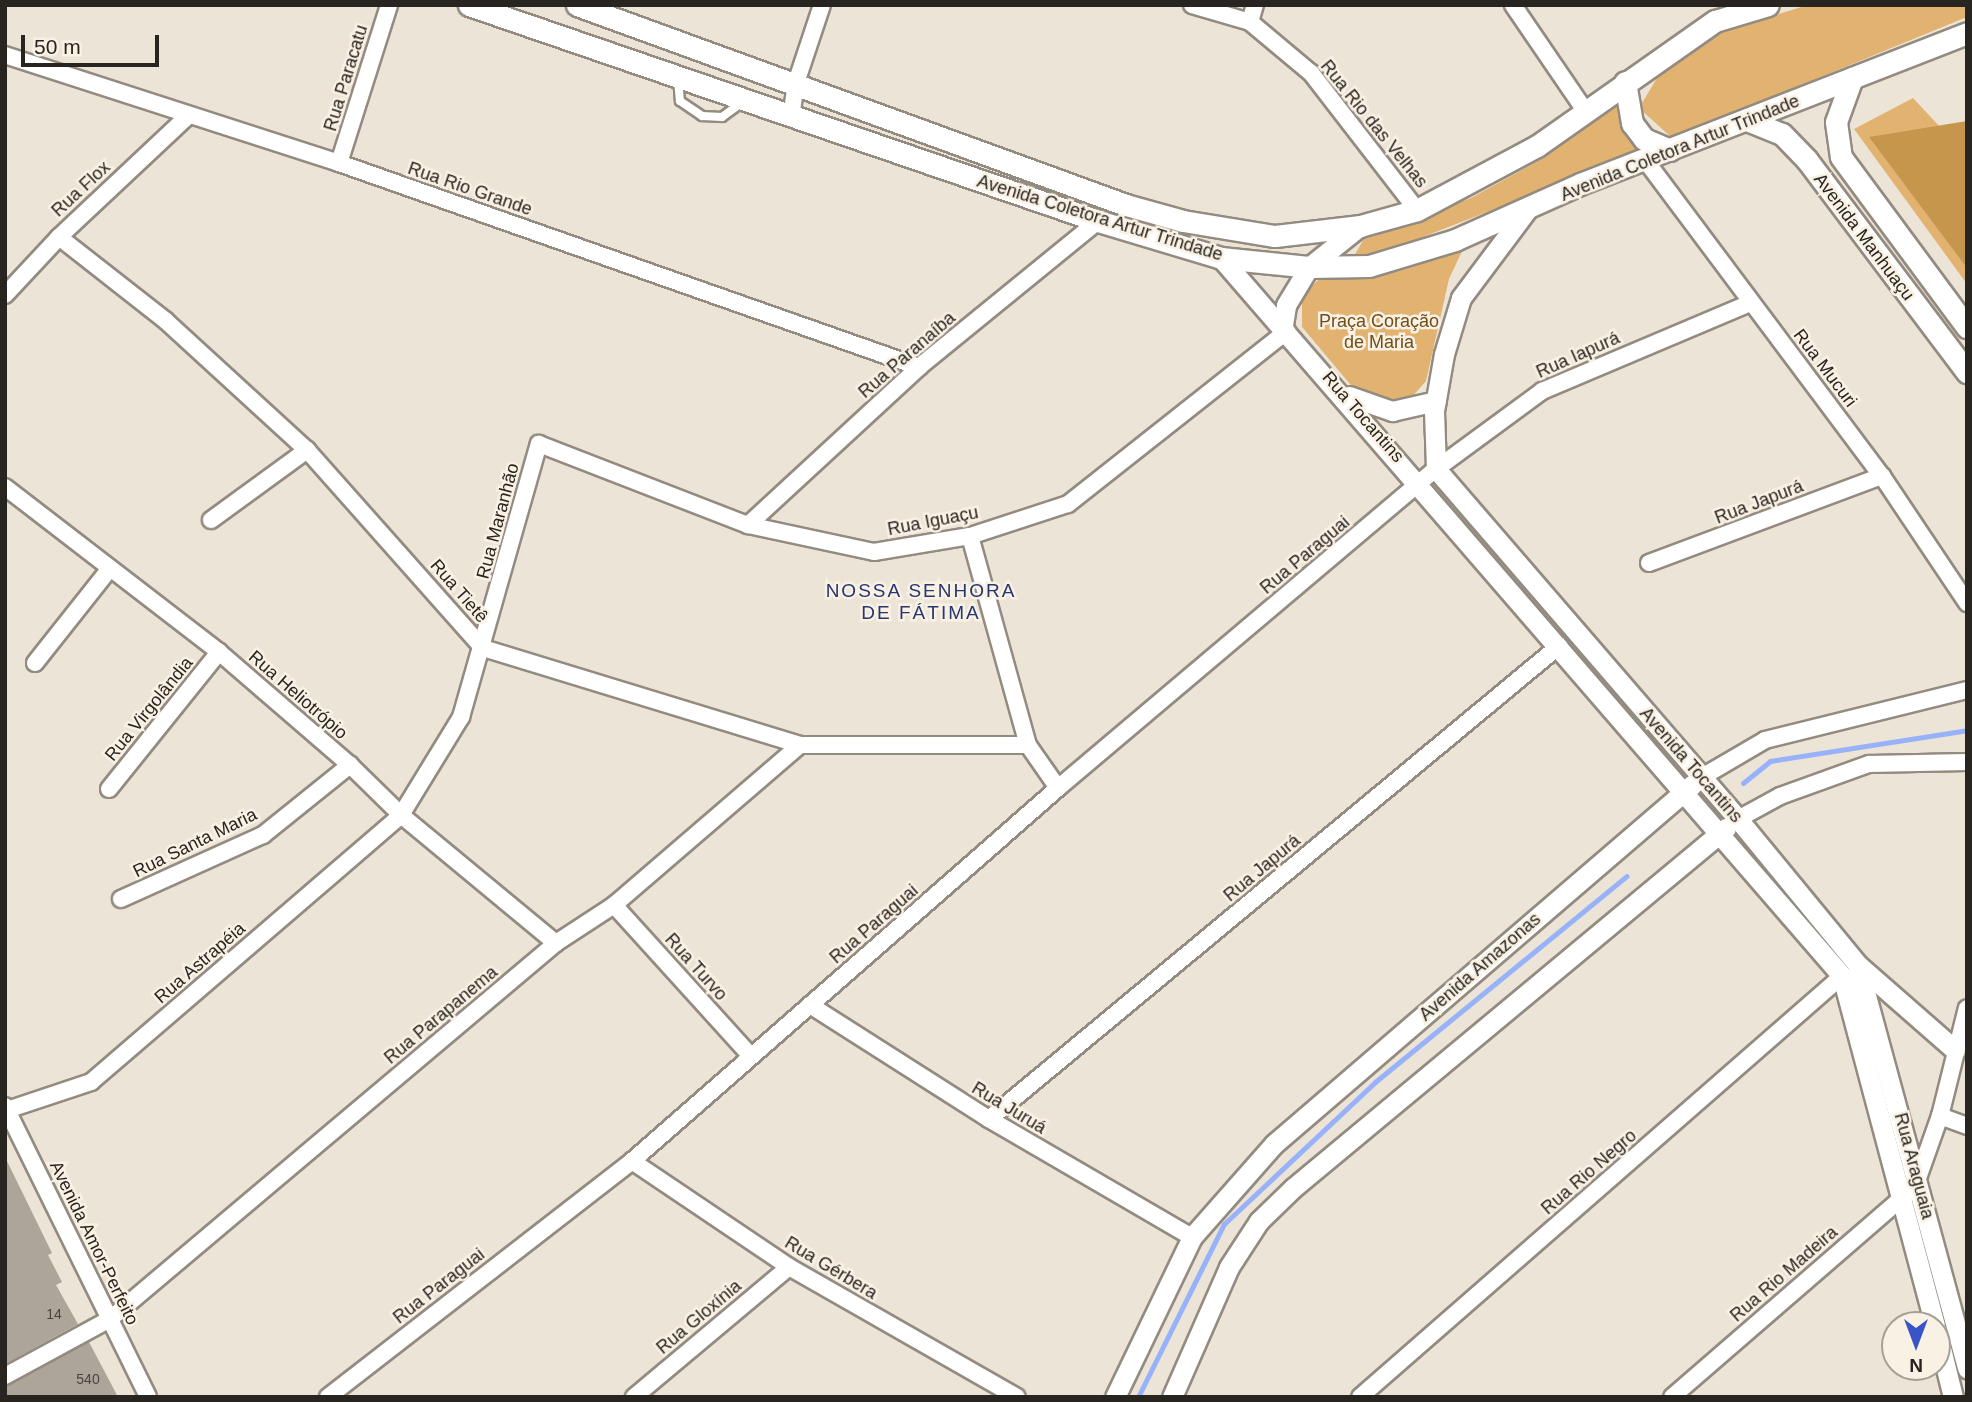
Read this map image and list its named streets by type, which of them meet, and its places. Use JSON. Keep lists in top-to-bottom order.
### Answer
{
  "streets": {
    "main road": ["Avenida Coletora Artur Trindade", "Avenida Manhuaçu"],
    "street": [
      "Rua Paracatu",
      "Rua Rio das Velhas",
      "Rua Flox",
      "Rua Rio Grande",
      "Rua Paranaíba",
      "Rua Iapurá",
      "Rua Mucuri",
      "Rua Tocantins",
      "Rua Japurá",
      "Rua Maranhão",
      "Rua Iguaçu",
      "Rua Paraguai",
      "Rua Tietê",
      "Rua Heliotrópio",
      "Rua Virgolândia",
      "Avenida Tocantins",
      "Rua Santa Maria",
      "Rua Astrapéia",
      "Rua Turvo",
      "Avenida Amazonas",
      "Rua Parapanema",
      "Rua Juruá",
      "Rua Araguaia",
      "Rua Rio Negro",
      "Avenida Amor-Perfeito",
      "Rua Gérbera",
      "Rua Rio Madeira",
      "Rua Gloxínia"
    ]
  },
  "crossings": [
    ["Rua Paracatu", "Rua Rio Grande"],
    ["Rua Rio das Velhas", "Avenida Coletora Artur Trindade"],
    ["Avenida Coletora Artur Trindade", "Avenida Manhuaçu"],
    ["Avenida Coletora Artur Trindade", "Rua Paranaíba"],
    ["Avenida Coletora Artur Trindade", "Rua Mucuri"],
    ["Avenida Coletora Artur Trindade", "Rua Tocantins"],
    ["Rua Flox", "Rua Rio Grande"],
    ["Rua Flox", "Rua Tietê"],
    ["Rua Rio Grande", "Rua Paranaíba"],
    ["Rua Paranaíba", "Rua Iguaçu"],
    ["Rua Iapurá", "Rua Mucuri"],
    ["Rua Iapurá", "Rua Paraguai"],
    ["Rua Iapurá", "Avenida Tocantins"],
    ["Rua Mucuri", "Rua Japurá"],
    ["Rua Tocantins", "Rua Iguaçu"],
    ["Rua Tocantins", "Rua Paraguai"],
    ["Rua Tocantins", "Avenida Tocantins"],
    ["Rua Japurá", "Avenida Tocantins"],
    ["Rua Japurá", "Rua Juruá"],
    ["Rua Maranhão", "Rua Iguaçu"],
    ["Rua Maranhão", "Rua Tietê"],
    ["Rua Maranhão", "Rua Heliotrópio"],
    ["Rua Maranhão", "Rua Astrapéia"],
    ["Rua Paraguai", "Avenida Tocantins"],
    ["Rua Paraguai", "Rua Turvo"],
    ["Rua Paraguai", "Rua Juruá"],
    ["Rua Paraguai", "Rua Gérbera"],
    ["Rua Tietê", "Rua Parapanema"],
    ["Rua Heliotrópio", "Rua Virgolândia"],
    ["Rua Heliotrópio", "Rua Santa Maria"],
    ["Rua Heliotrópio", "Rua Astrapéia"],
    ["Rua Heliotrópio", "Rua Parapanema"],
    ["Avenida Tocantins", "Avenida Amazonas"],
    ["Avenida Tocantins", "Rua Araguaia"],
    ["Avenida Tocantins", "Rua Rio Negro"],
    ["Avenida Tocantins", "Rua Rio Madeira"],
    ["Rua Astrapéia", "Avenida Amor-Perfeito"],
    ["Rua Turvo", "Rua Parapanema"],
    ["Avenida Amazonas", "Rua Juruá"],
    ["Rua Parapanema", "Avenida Amor-Perfeito"],
    ["Rua Araguaia", "Rua Rio Negro"],
    ["Rua Araguaia", "Rua Rio Madeira"],
    ["Rua Gérbera", "Rua Gloxínia"]
  ],
  "districts": ["NOSSA SENHORA DE FÁTIMA"],
  "parks": ["Praça Coração de Maria"],
  "house_numbers": ["14", "540"],
  "scale_bar": "50 m",
  "north": "bottom"
}
